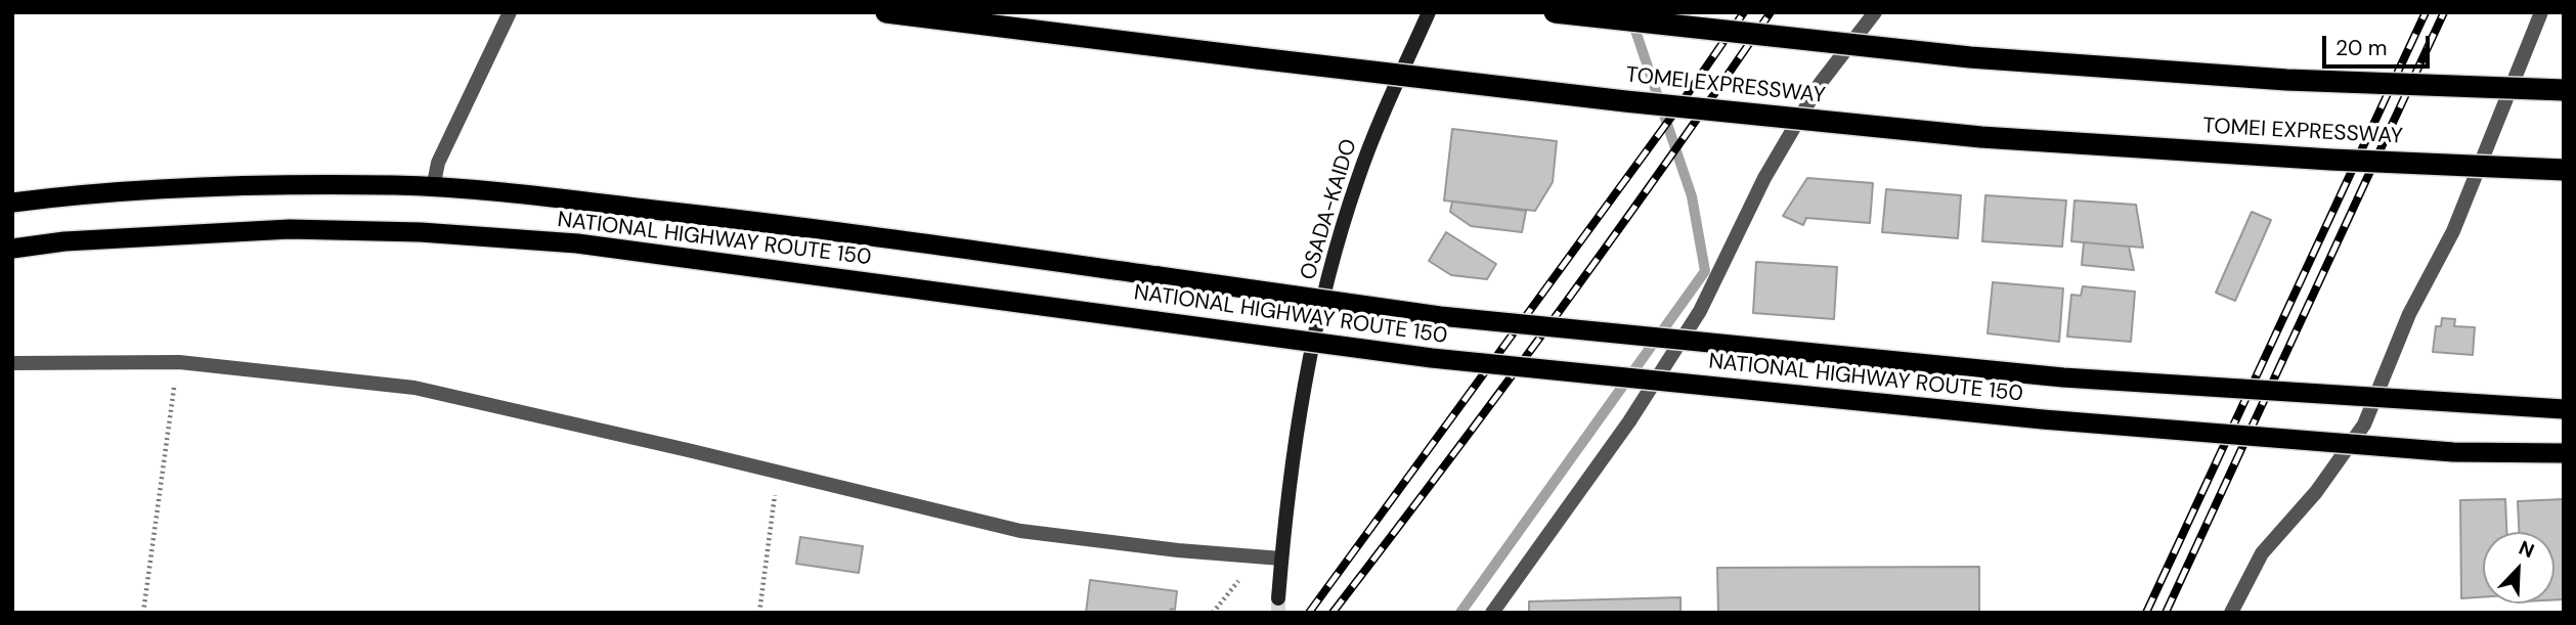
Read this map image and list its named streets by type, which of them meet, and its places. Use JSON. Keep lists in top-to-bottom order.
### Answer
{
  "streets": {
    "highway": ["TOMEI EXPRESSWAY", "NATIONAL HIGHWAY ROUTE 150"],
    "main road": ["OSADA-KAIDO"]
  },
  "scale_bar": "20 m",
  "north": "top right"
}
